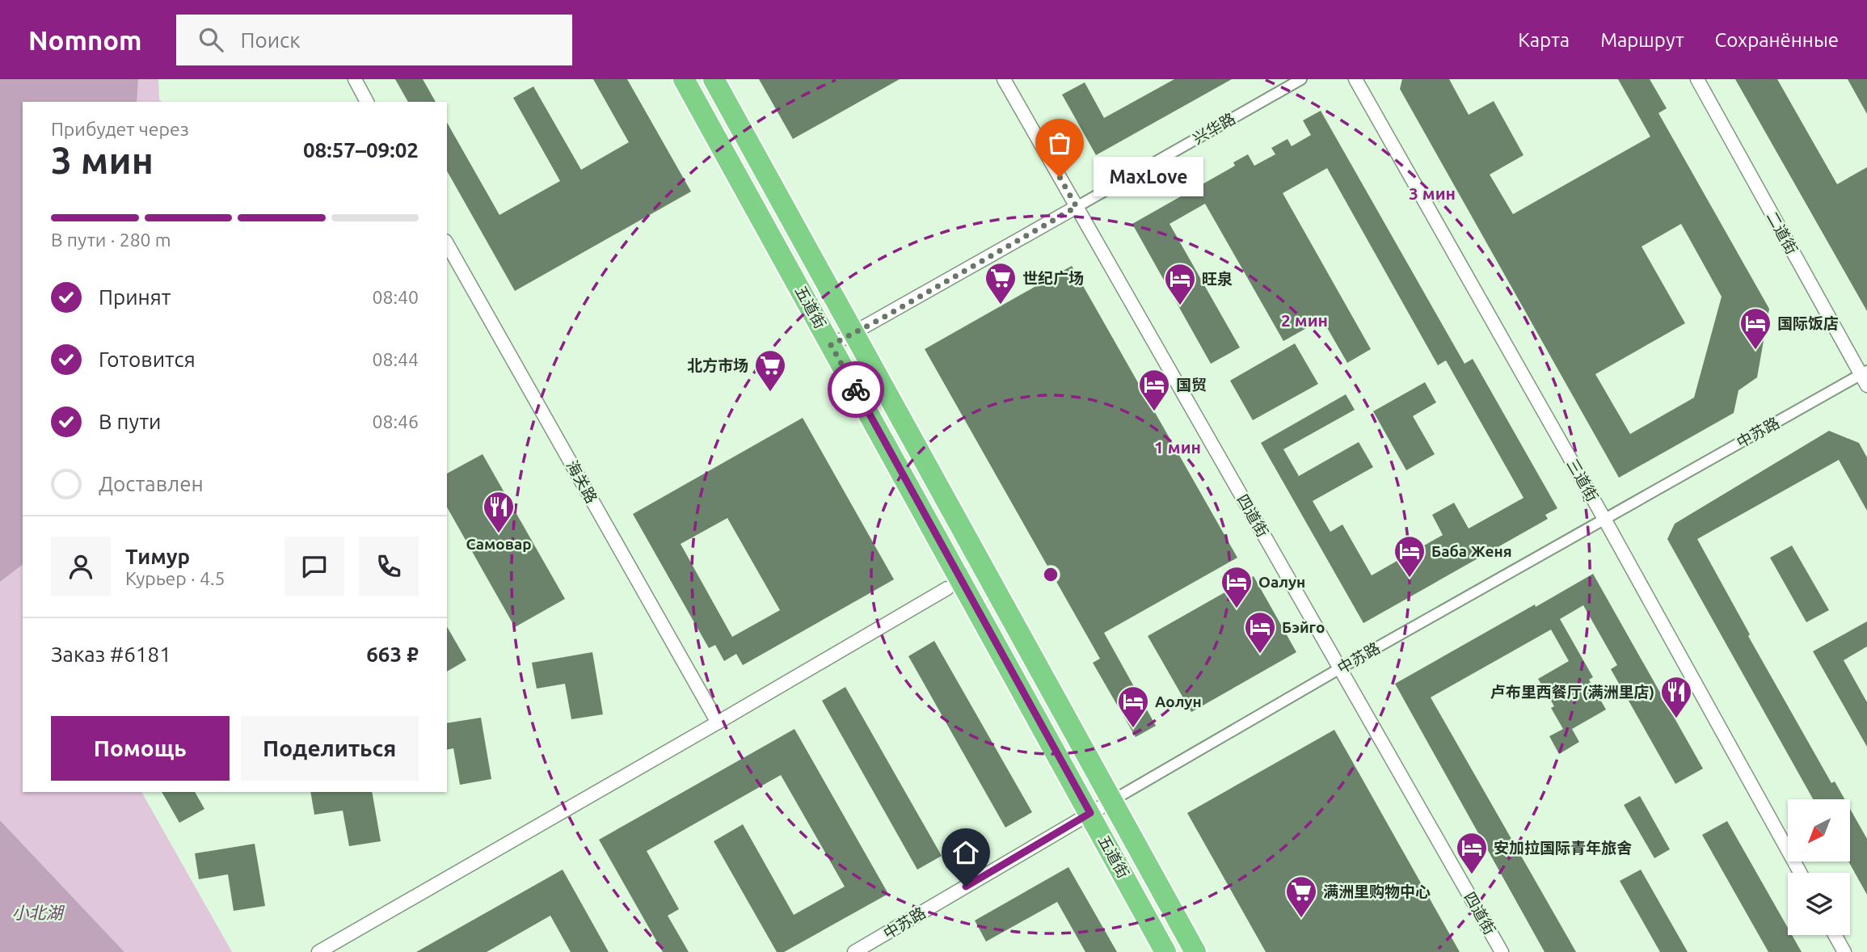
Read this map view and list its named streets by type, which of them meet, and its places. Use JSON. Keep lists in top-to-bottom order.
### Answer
{
  "streets": {
    "highway": ["五道街"],
    "street": [
      "兴华路",
      "二道街",
      "中苏路",
      "三道街",
      "海关路",
      "四道街"
    ]
  },
  "crossings": [
    ["兴华路", "五道街"],
    ["兴华路", "四道街"],
    ["二道街", "中苏路"],
    ["五道街", "中苏路"],
    ["中苏路", "三道街"],
    ["中苏路", "四道街"]
  ],
  "water": ["小北湖"],
  "places": {
    "other": ["MaxLove"],
    "supermarket": ["世纪广场", "北方市场", "满洲里购物中心"],
    "hotel": [
      "旺泉",
      "国际饭店",
      "国贸",
      "Баба Женя",
      "Оалун",
      "Бэйго",
      "Аолун",
      "安加拉国际青年旅舍"
    ],
    "restaurant": ["Самовар", "卢布里西餐厅(满洲里店)"]
  },
  "north": "bottom left",
  "page": {
    "header": "Nomnom",
    "search": "Поиск",
    "nav": ["Карта", "Маршрут", "Сохранённые"],
    "heading": ["3 мин", "Прибудет через", "08:57–09:02"],
    "panel": [
      "Тимур",
      "Курьер · 4.5",
      "Заказ #6181",
      "663 ₽"
    ],
    "bubble": "MaxLove",
    "bar": "В пути · 280 m",
    "list": [
      ["Принят", "08:40"],
      ["Готовится", "08:44"],
      ["В пути", "08:46"],
      "Доставлен"
    ],
    "buttons": ["Помощь", "Поделиться"]
  },
  "rings": ["3 мин", "2 мин", "1 мин"]
}
